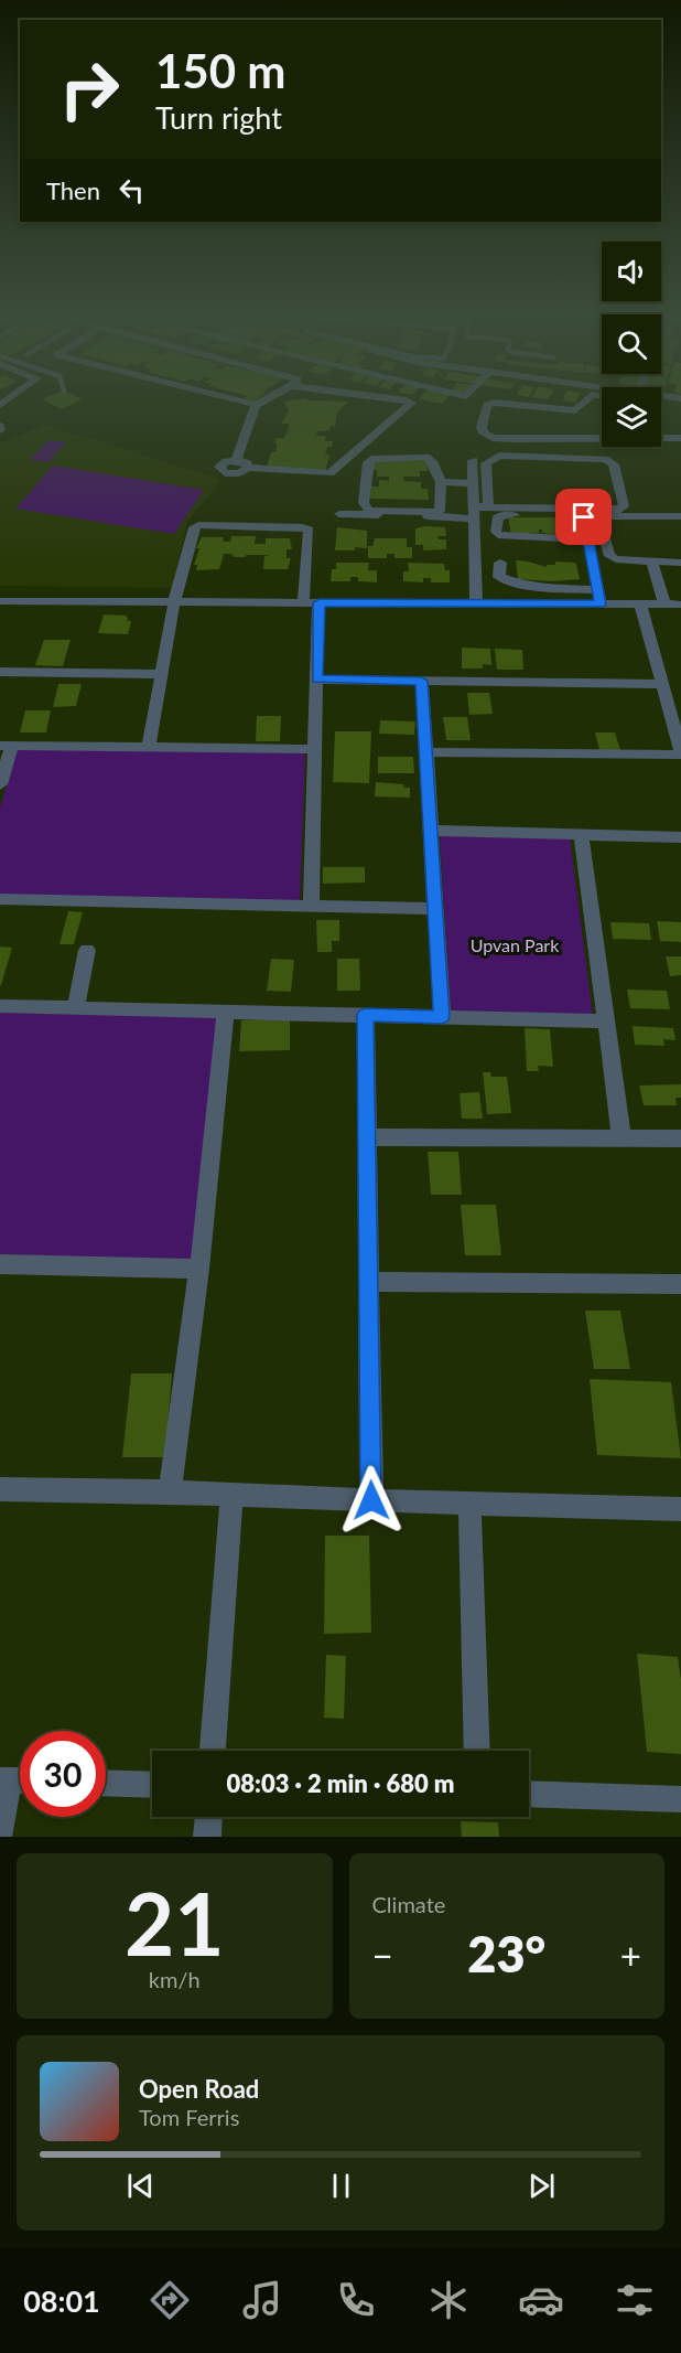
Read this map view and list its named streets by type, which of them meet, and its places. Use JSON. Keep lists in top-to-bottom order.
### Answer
{
  "parks": ["Upvan Park"],
  "page": {
    "turn": ["150 m", "Turn right"],
    "then": "Then",
    "limit": "30",
    "trip": "08:03 · 2 min · 680 m",
    "tile": [
      ["21", "km/h"],
      "Climate"
    ],
    "heat": ["−", "23°", "+"],
    "song": ["Open Road", "Tom Ferris"],
    "tabs": "08:01"
  }
}
